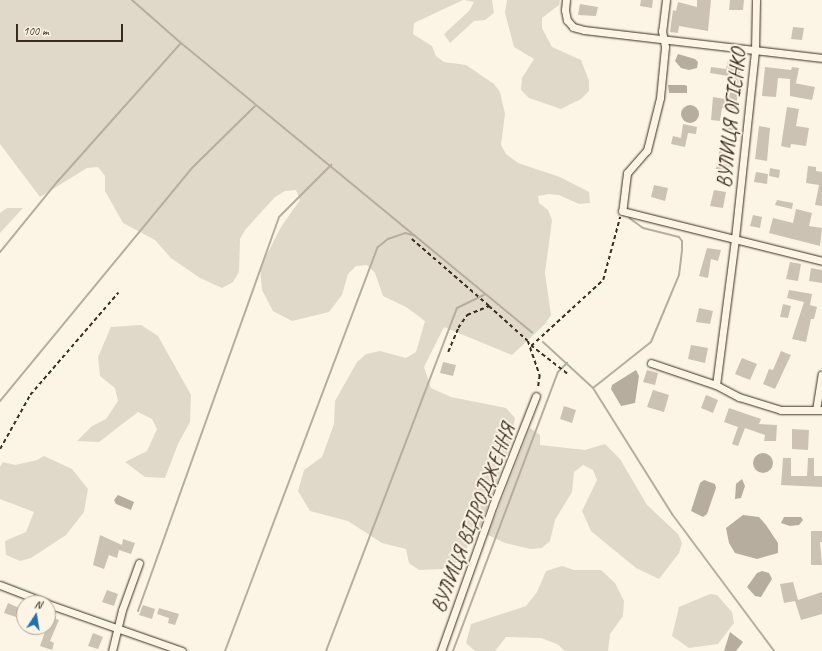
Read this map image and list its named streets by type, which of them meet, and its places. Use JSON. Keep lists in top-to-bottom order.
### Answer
{
  "streets": {
    "street": ["ВУЛИЦЯ ОГІЄНКО", "ВУЛИЦЯ ВІДРОДЖЕННЯ"]
  },
  "scale_bar": "100 m",
  "north": "top"
}
